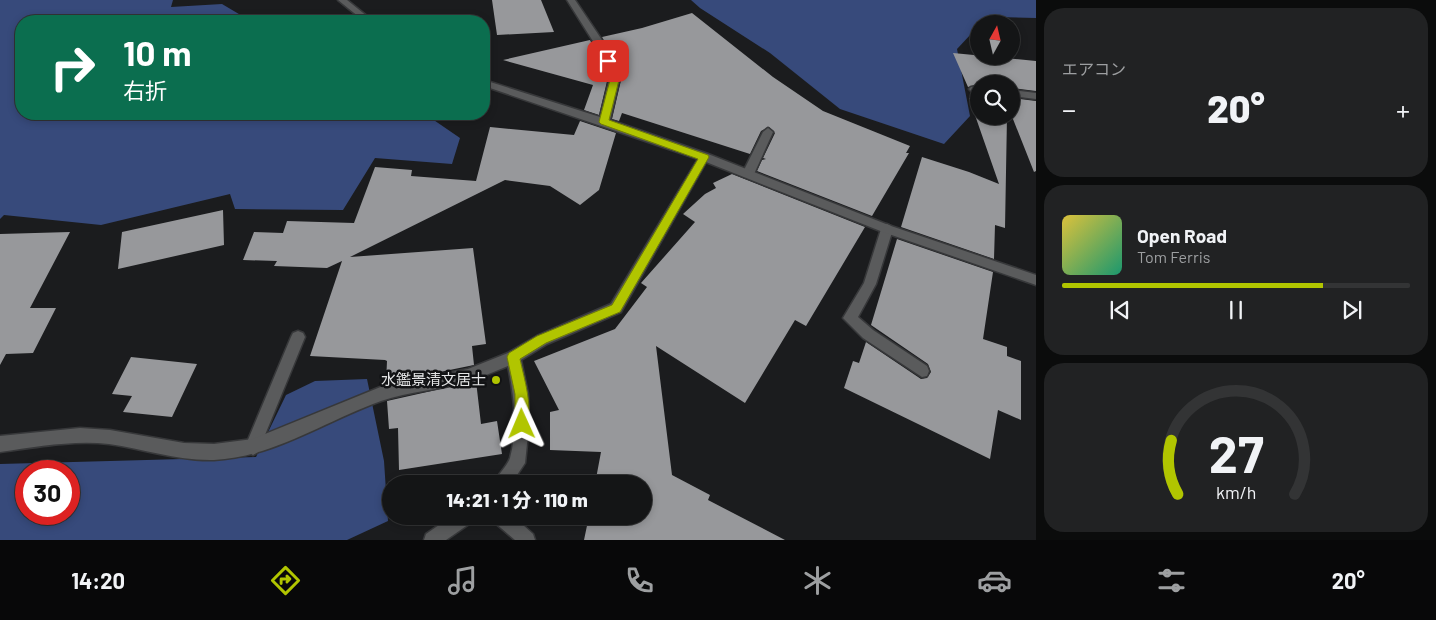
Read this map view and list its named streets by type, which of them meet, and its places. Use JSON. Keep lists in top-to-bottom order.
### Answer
{
  "places": ["水鑑景清文居士"],
  "north": "top",
  "page": {
    "tile": "エアコン",
    "turn": ["10 m", "右折"],
    "heat": ["−", "20°", "+"],
    "song": ["Open Road", "Tom Ferris"],
    "limit": "30",
    "trip": "14:21 · 1 分 · 110 m",
    "tabs": ["14:20", "20°"],
    "gauge": ["27", "km/h"]
  }
}
